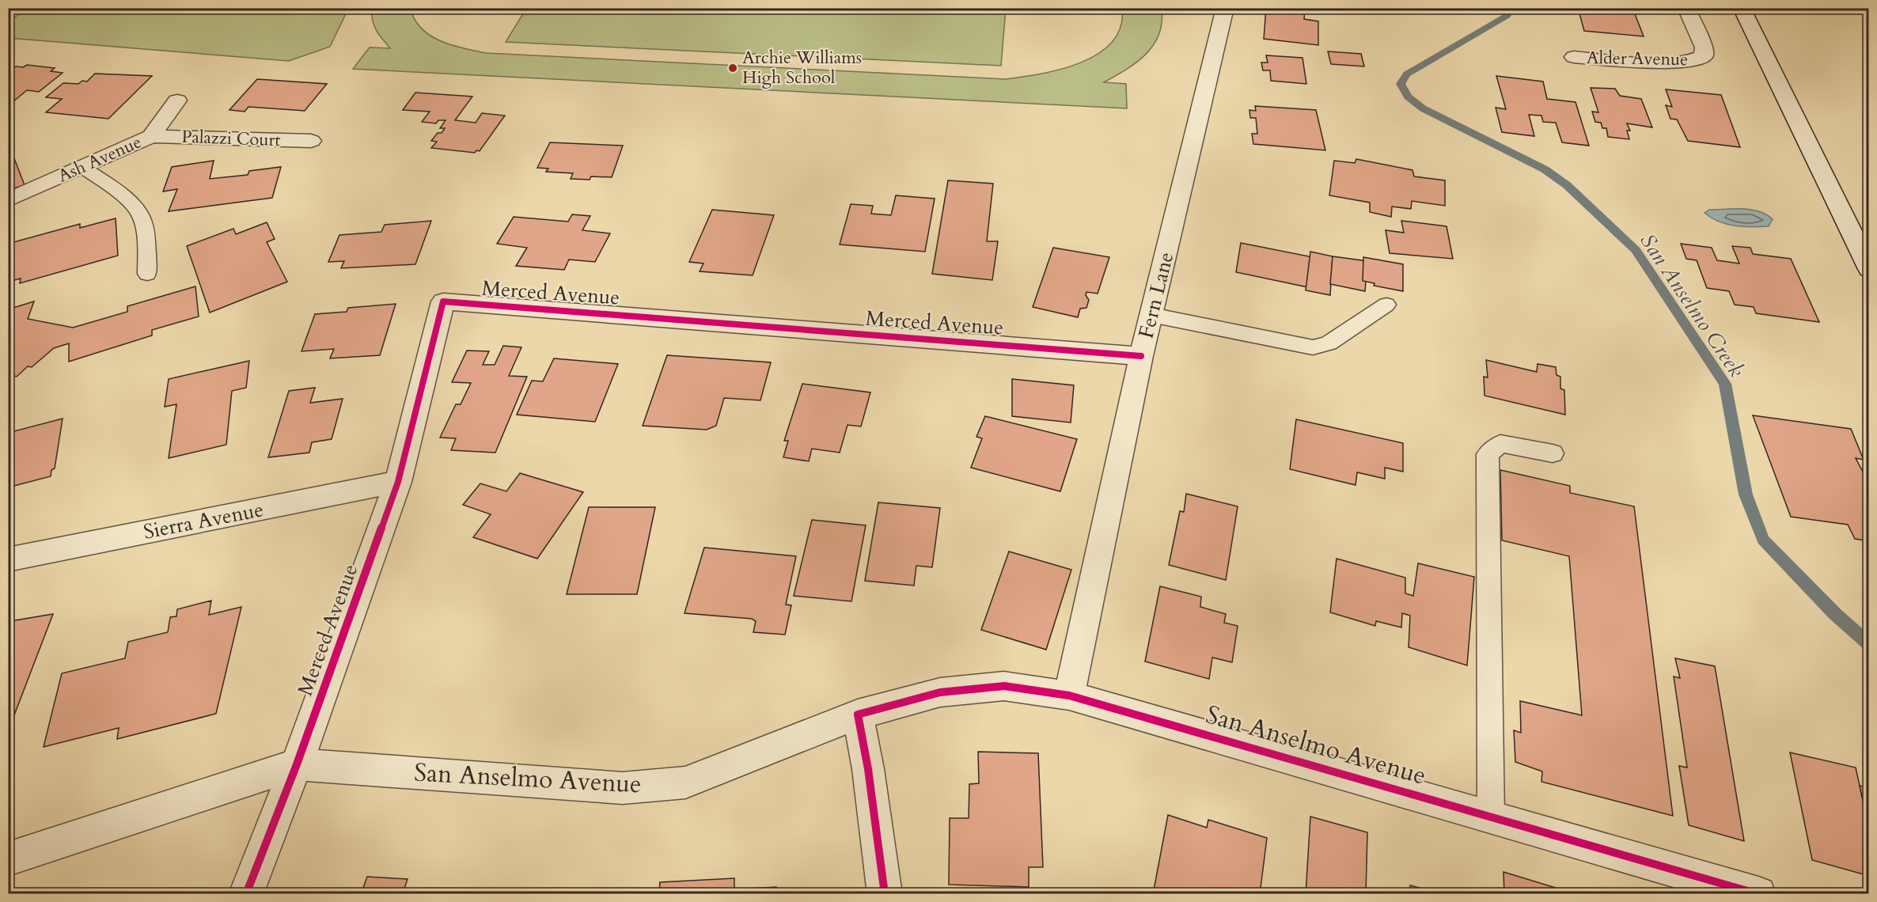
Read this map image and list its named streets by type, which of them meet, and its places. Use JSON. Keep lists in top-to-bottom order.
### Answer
{
  "streets": {
    "street": [
      "Alder Avenue",
      "Palazzi Court",
      "Ash Avenue",
      "Merced Avenue",
      "Fern Lane",
      "Sierra Avenue",
      "San Anselmo Avenue"
    ]
  },
  "crossings": [
    ["Palazzi Court", "Ash Avenue"],
    ["Merced Avenue", "Fern Lane"],
    ["Merced Avenue", "Sierra Avenue"],
    ["Merced Avenue", "San Anselmo Avenue"],
    ["Fern Lane", "San Anselmo Avenue"]
  ],
  "water": ["San Anselmo Creek"],
  "places": ["Archie Williams High School"]
}
